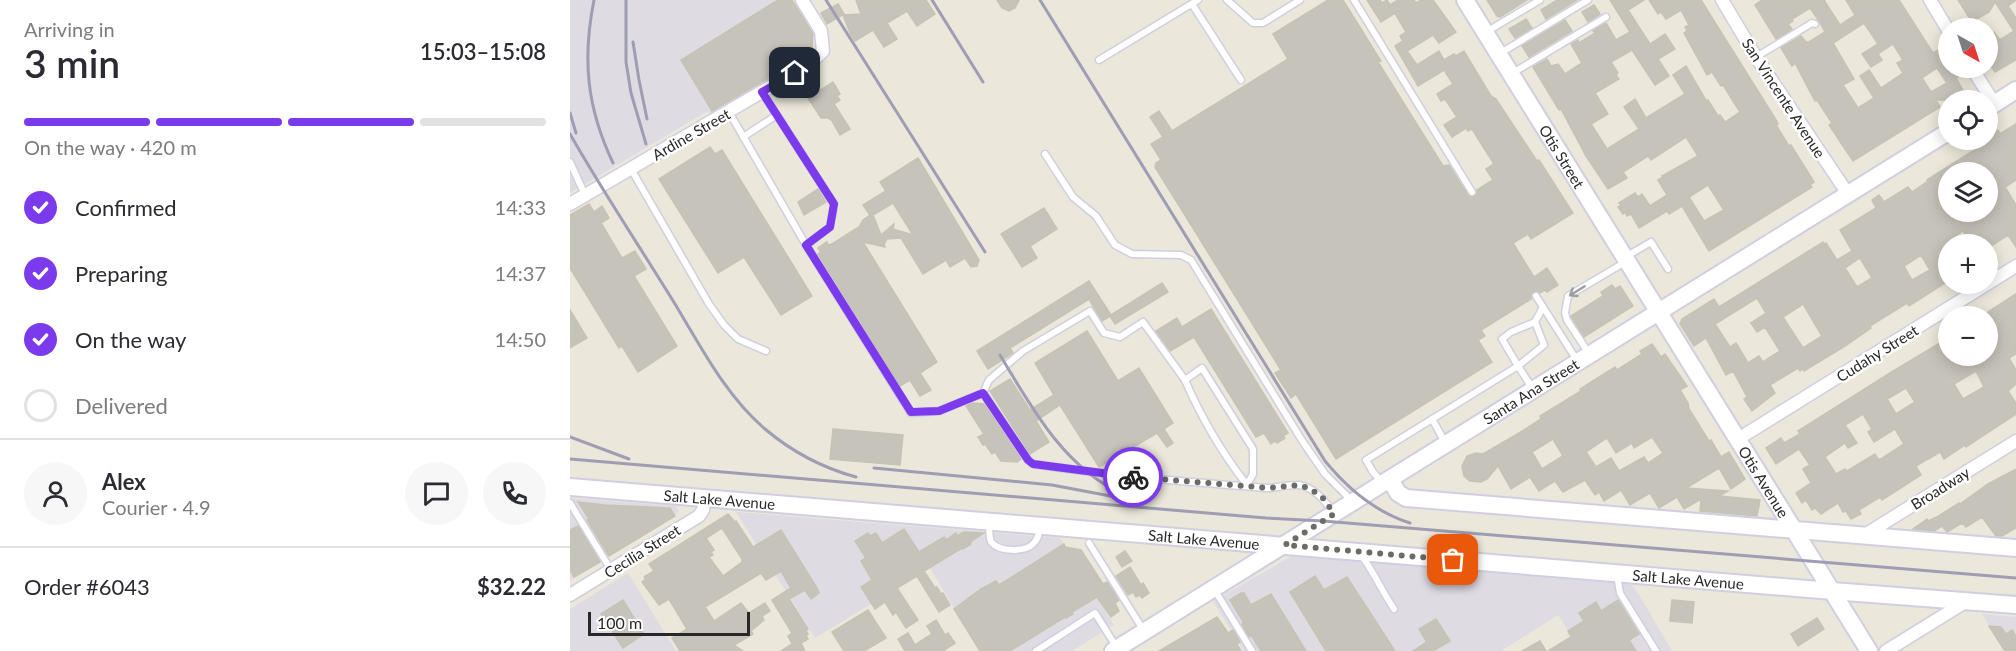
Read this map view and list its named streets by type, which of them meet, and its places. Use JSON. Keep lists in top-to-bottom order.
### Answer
{
  "streets": {
    "street": [
      "San Vincente Avenue",
      "Ardine Street",
      "Otis Street",
      "Cudahy Street",
      "Santa Ana Street",
      "Otis Avenue",
      "Broadway",
      "Salt Lake Avenue",
      "Cecilia Street"
    ]
  },
  "crossings": [
    ["San Vincente Avenue", "Santa Ana Street"],
    ["Otis Street", "Santa Ana Street"],
    ["Otis Street", "Otis Avenue"],
    ["Cudahy Street", "Otis Avenue"],
    ["Santa Ana Street", "Otis Avenue"],
    ["Santa Ana Street", "Salt Lake Avenue"],
    ["Otis Avenue", "Salt Lake Avenue"],
    ["Salt Lake Avenue", "Cecilia Street"]
  ],
  "scale_bar": "100 m",
  "north": "bottom right",
  "page": {
    "heading": ["3 min", "Arriving in", "15:03–15:08"],
    "panel": [
      "Alex",
      "Courier · 4.9",
      "Order #6043",
      "$32.22"
    ],
    "map_buttons": ["+", "−"],
    "bar": "On the way · 420 m",
    "list": [
      ["Confirmed", "14:33"],
      ["Preparing", "14:37"],
      ["On the way", "14:50"],
      "Delivered"
    ],
    "scale": "100 m"
  }
}
